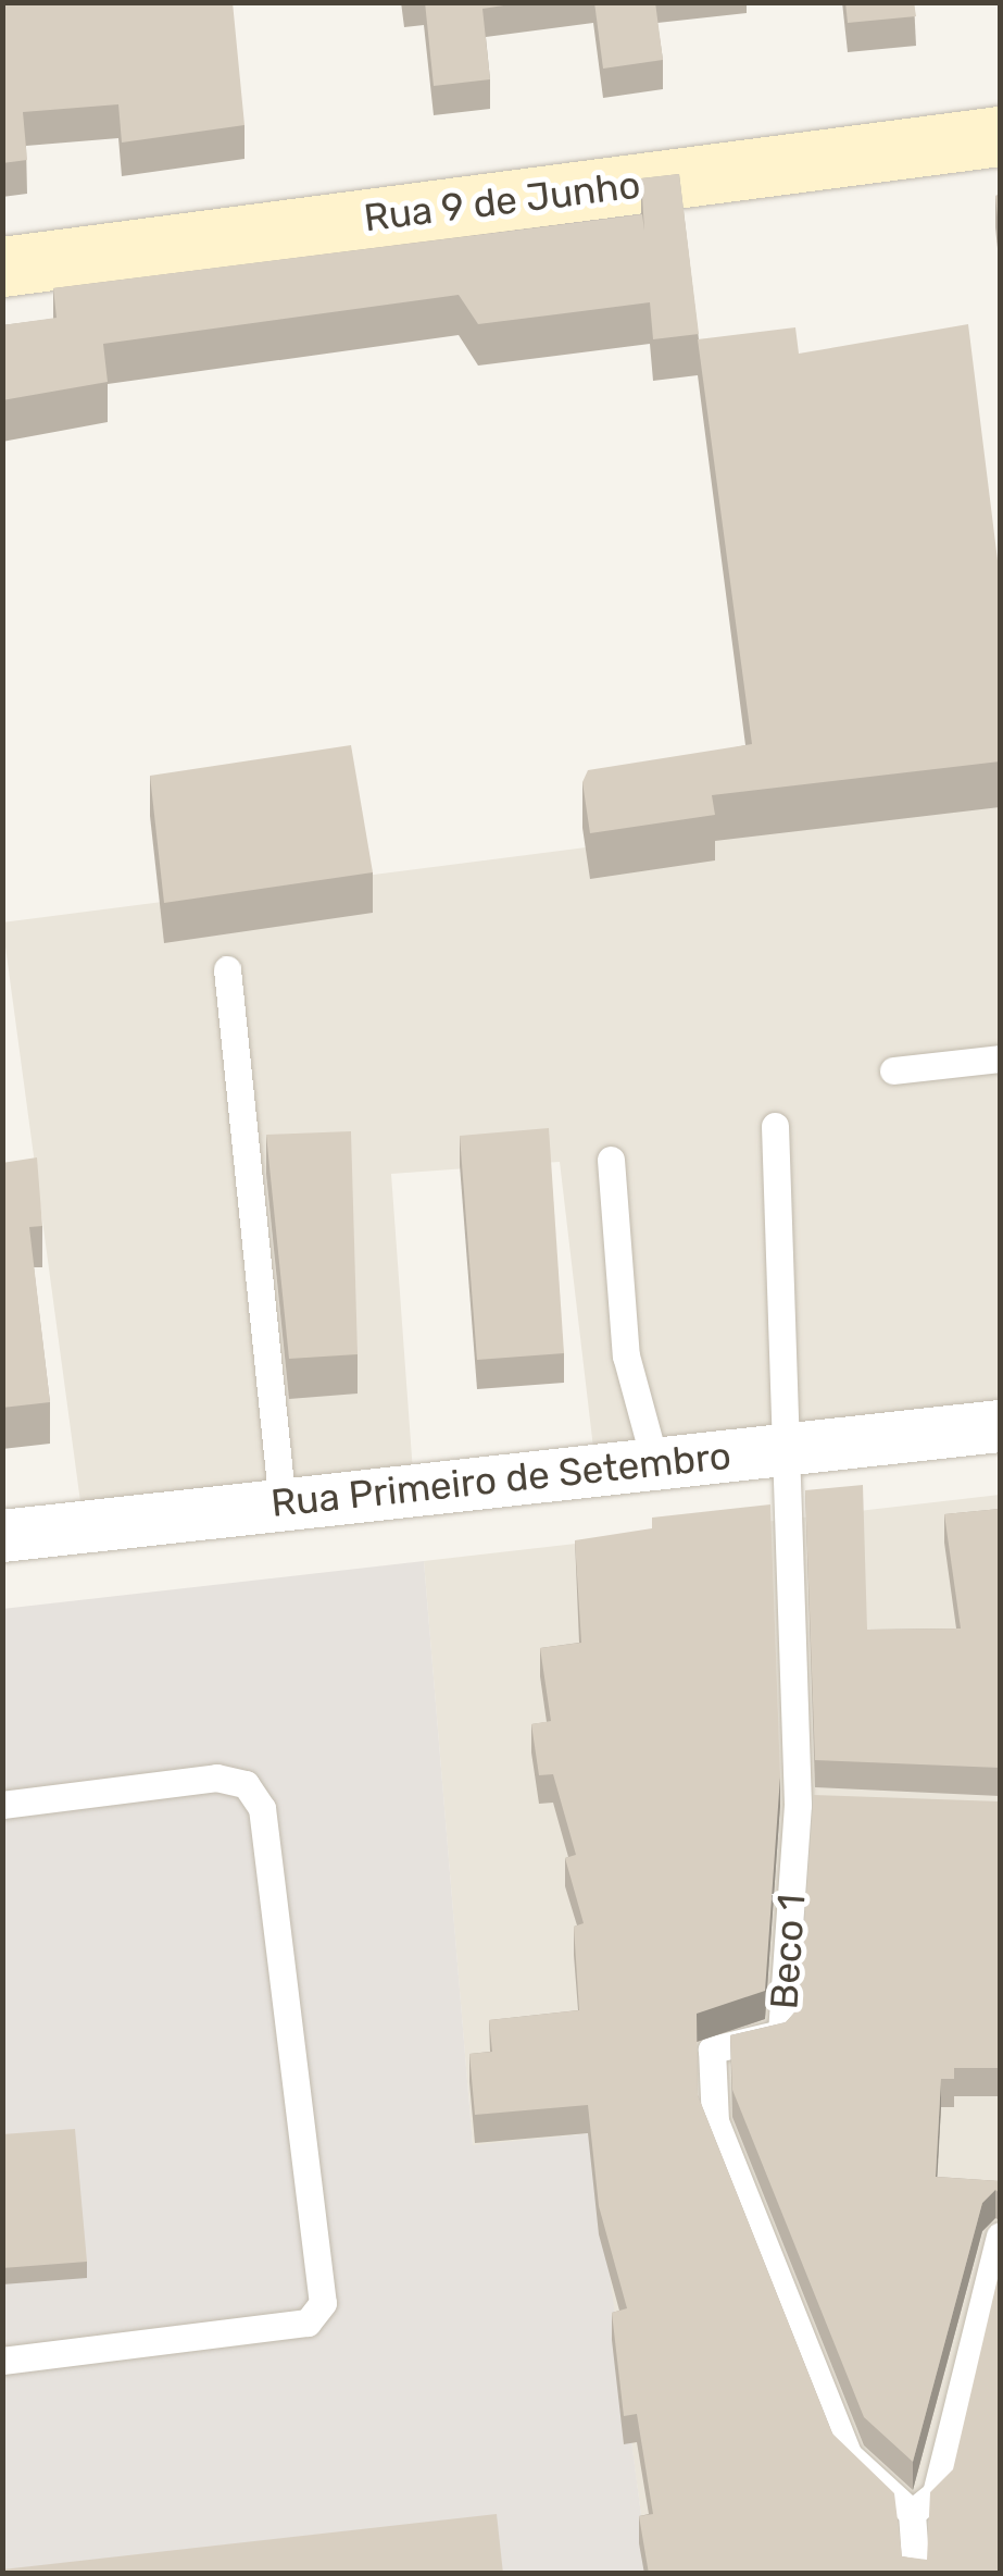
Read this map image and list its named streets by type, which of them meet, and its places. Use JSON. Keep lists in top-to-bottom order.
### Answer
{
  "streets": {
    "street": ["Rua 9 de Junho", "Rua Primeiro de Setembro"],
    "lane": ["Beco 1"]
  },
  "crossings": [
    ["Rua Primeiro de Setembro", "Beco 1"]
  ]
}
